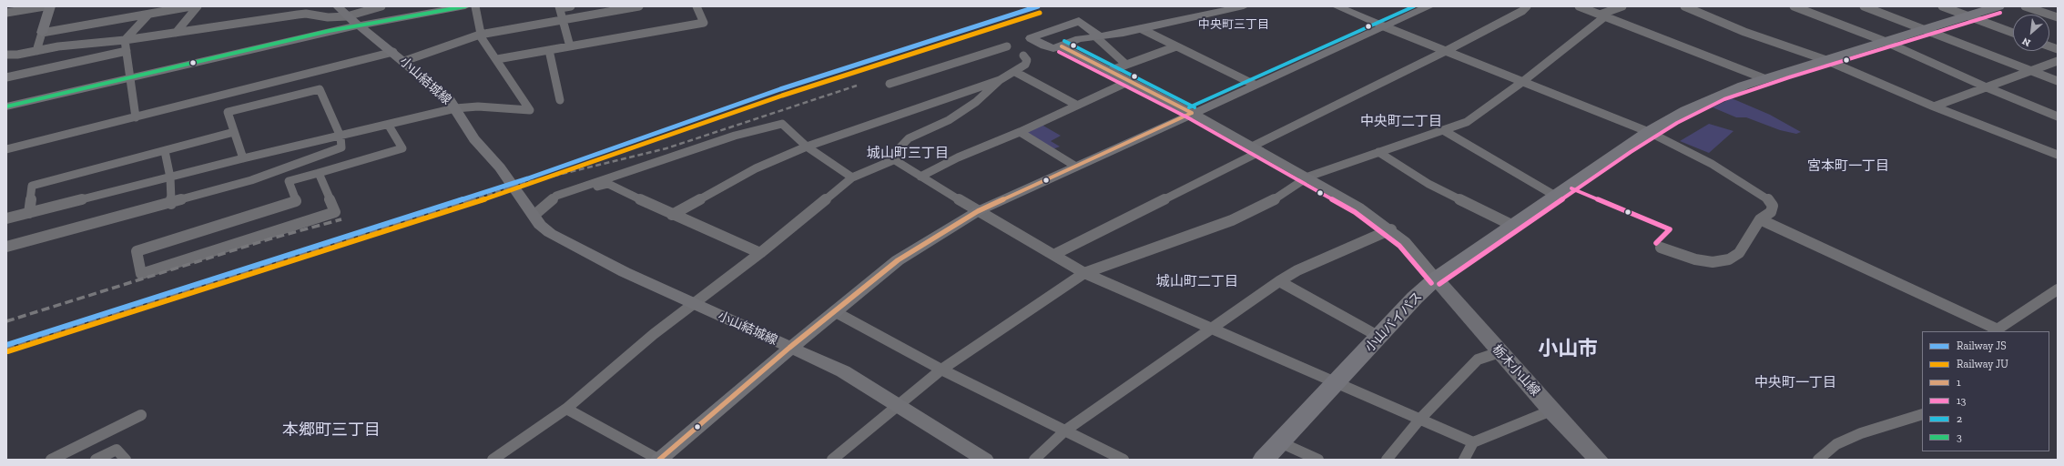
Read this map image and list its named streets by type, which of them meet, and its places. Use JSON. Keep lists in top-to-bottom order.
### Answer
{
  "streets": {
    "highway": ["小山バイパス"],
    "main road": ["小山結城線", "栃木小山線"]
  },
  "crossings": [
    ["小山バイパス", "栃木小山線"]
  ],
  "districts": [
    "中央町三丁目",
    "中央町二丁目",
    "城山町三丁目",
    "宮本町一丁目",
    "城山町二丁目",
    "小山市",
    "中央町一丁目",
    "本郷町三丁目"
  ],
  "lines": [
    "rail line JS",
    "transit line 2",
    "transit line 3",
    "rail line JU",
    "transit line 13",
    "transit line 1"
  ],
  "legend": [
    "Railway JS",
    "Railway JU",
    "1",
    "13",
    "2",
    "3"
  ],
  "north": "bottom left"
}
